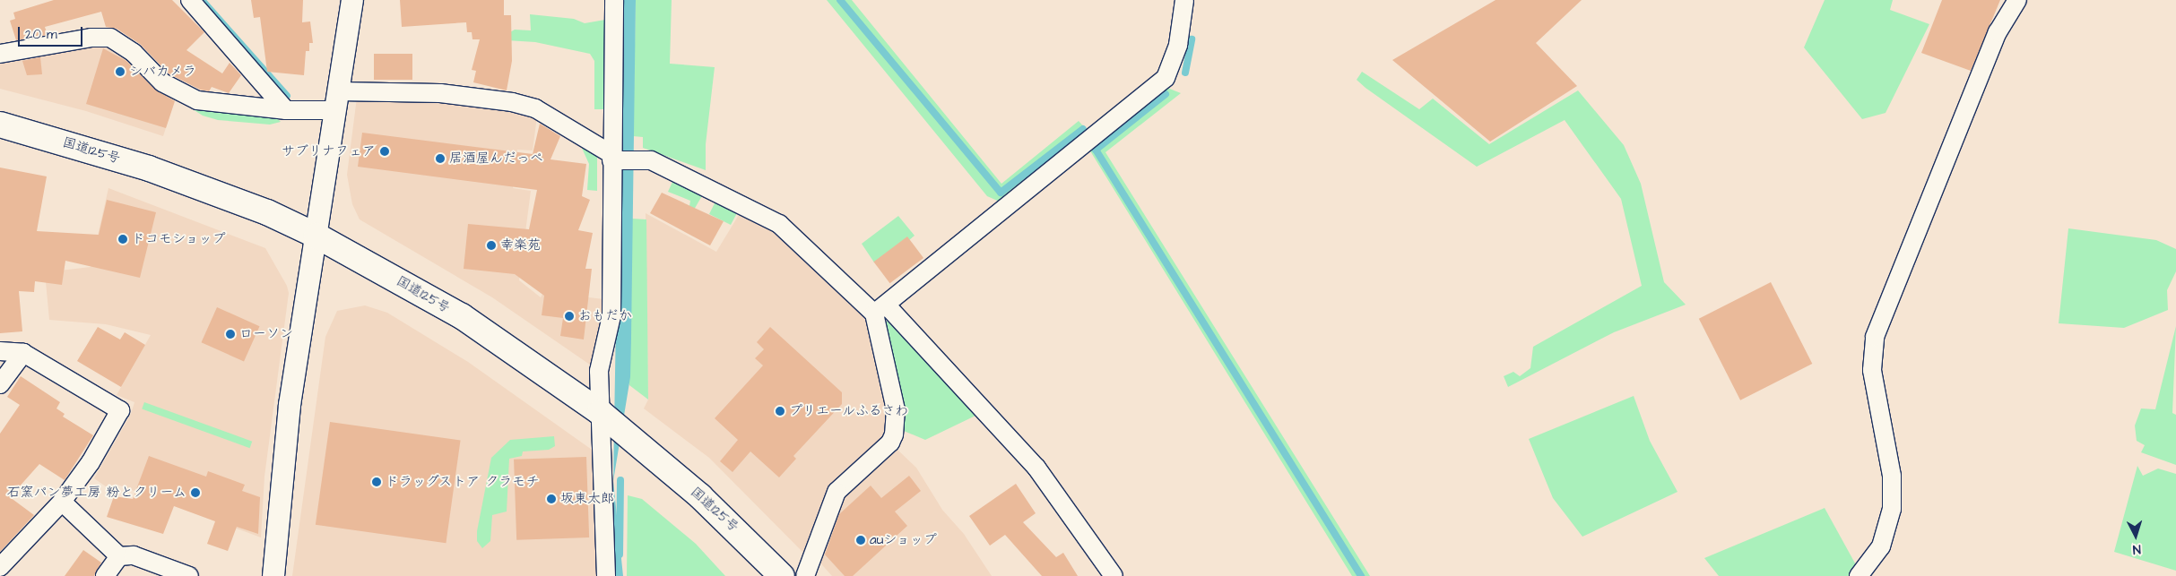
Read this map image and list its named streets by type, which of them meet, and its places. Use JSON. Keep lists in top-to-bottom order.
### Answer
{
  "streets": {
    "highway": ["国道125号"]
  },
  "places": [
    "シバカメラ",
    "サブリナフェア",
    "居酒屋んだっぺ",
    "ドコモショップ",
    "幸楽苑",
    "おもだか",
    "ローソン",
    "プリエールふるさわ",
    "ドラッグストア クラモチ",
    "石窯パン夢工房 粉とクリーム",
    "坂東太郎",
    "auショップ"
  ],
  "scale_bar": "20 m",
  "north": "bottom"
}
